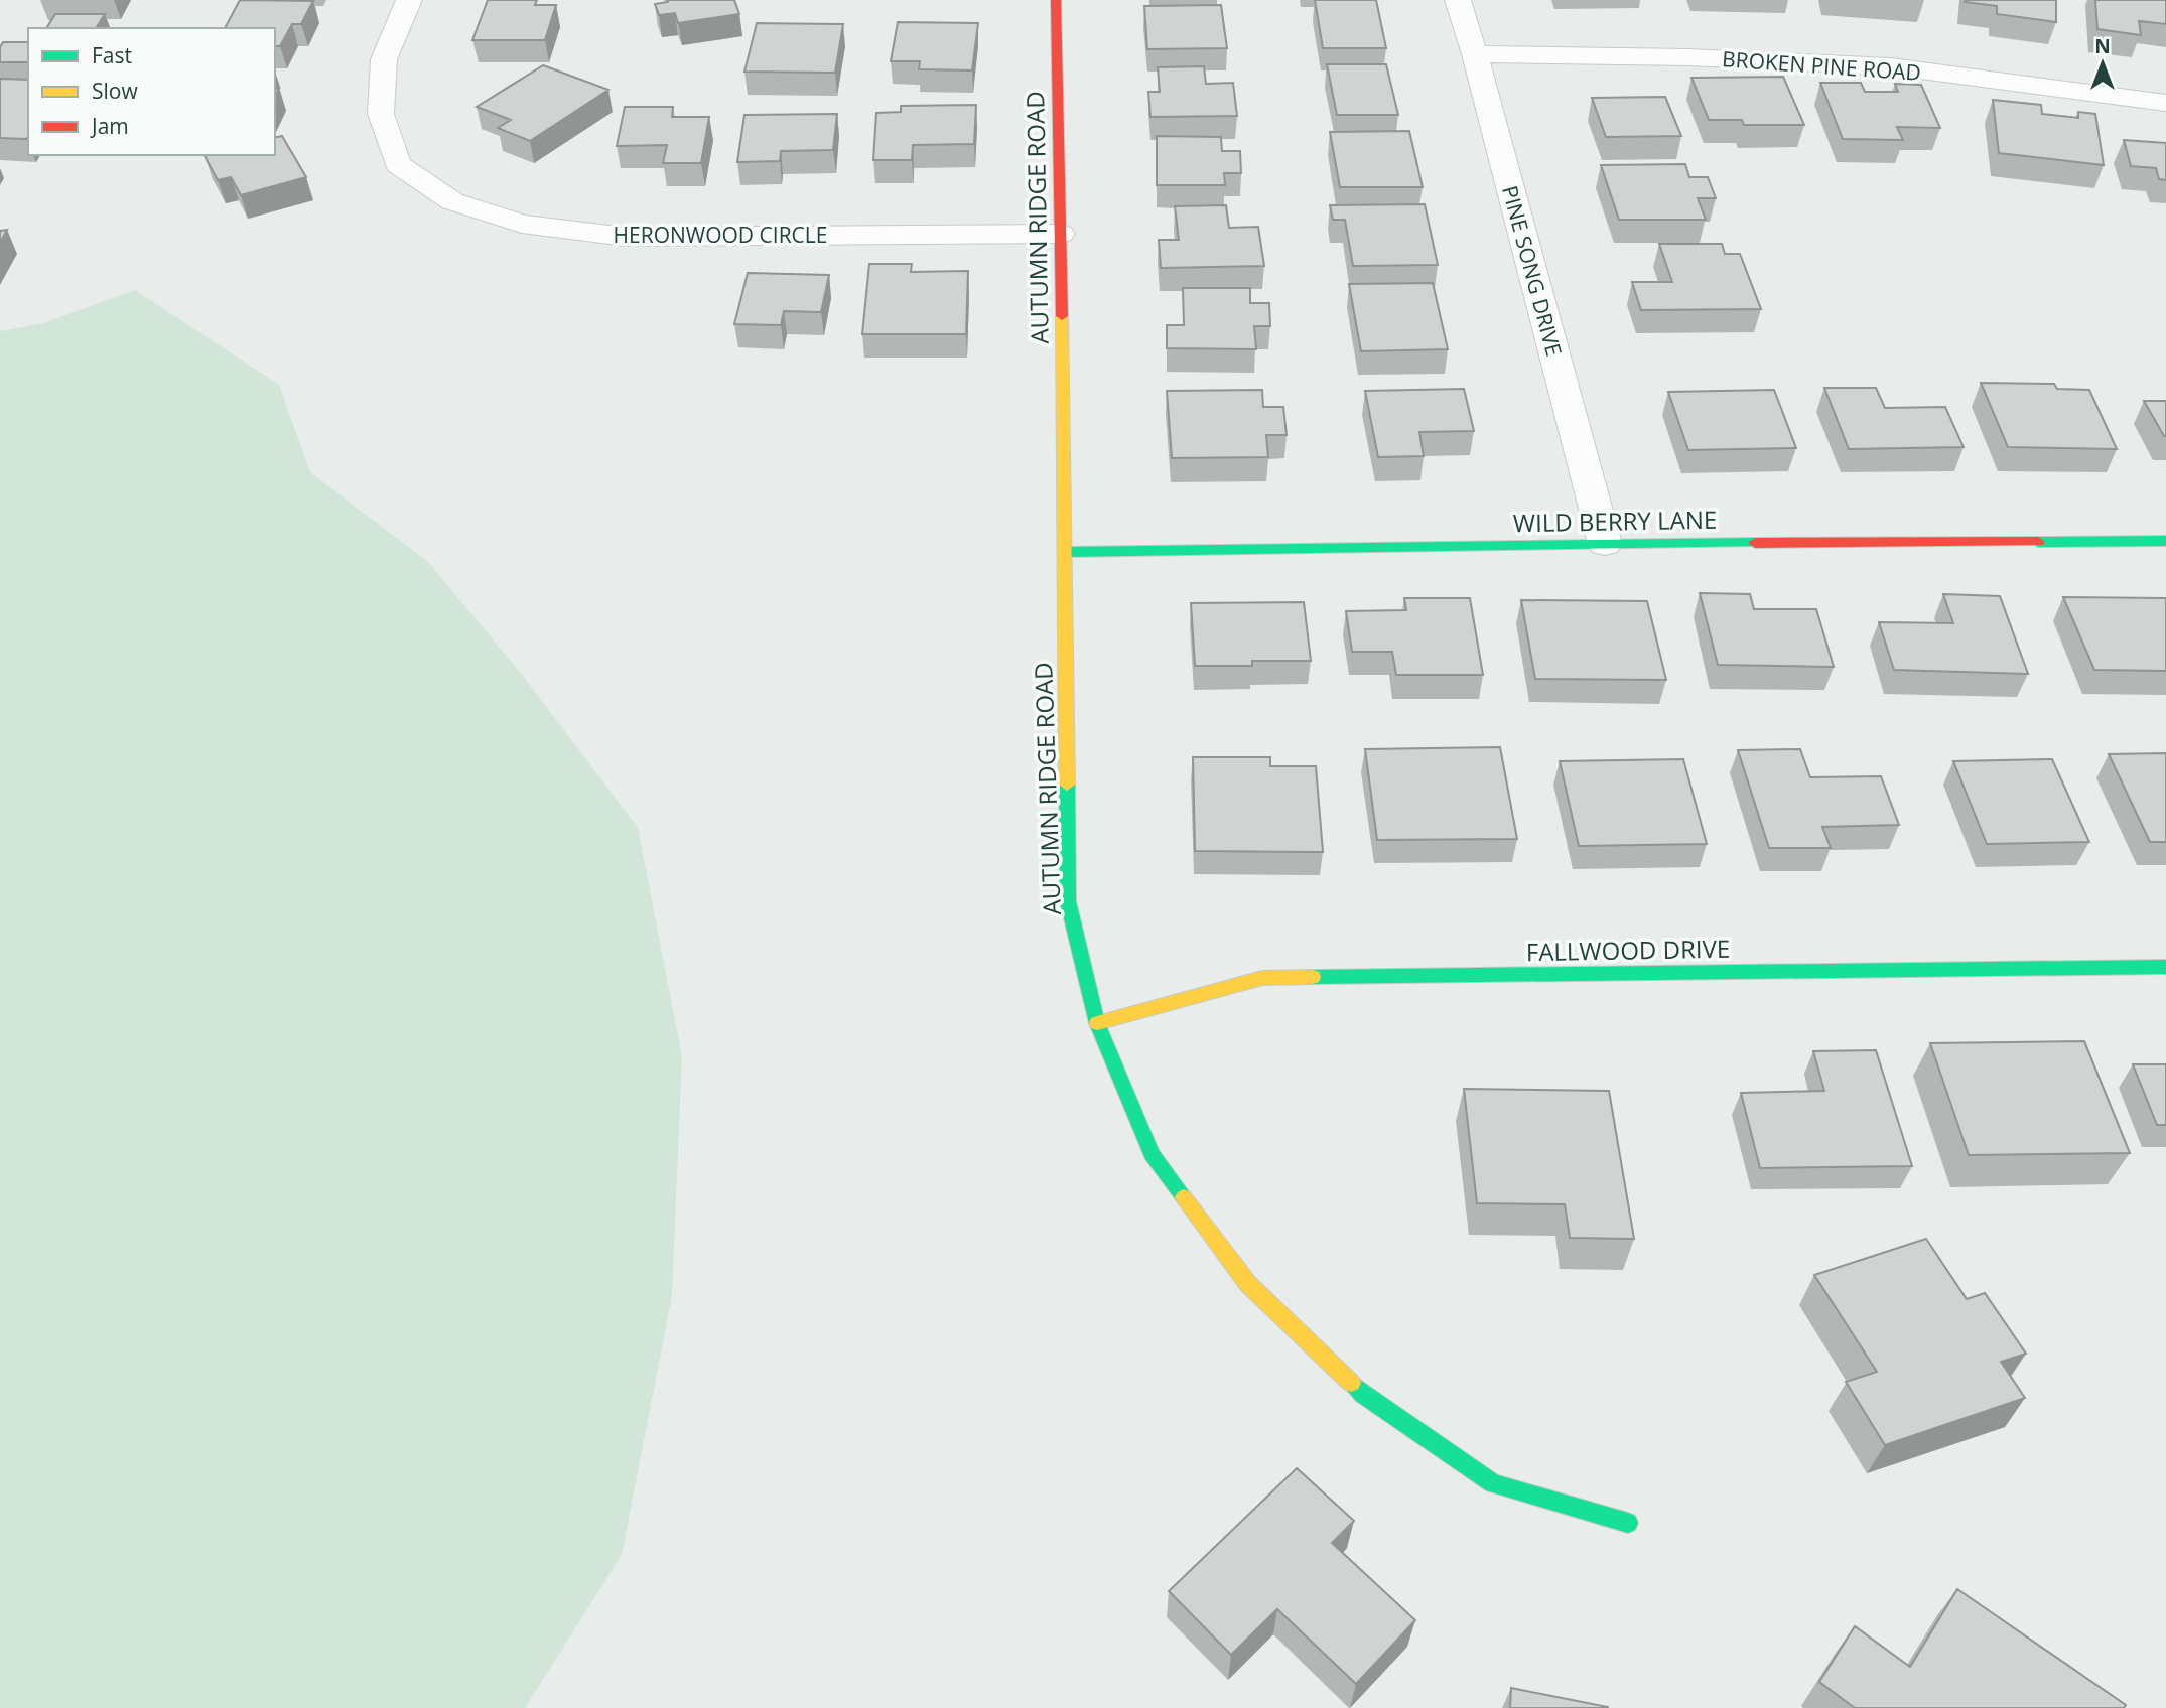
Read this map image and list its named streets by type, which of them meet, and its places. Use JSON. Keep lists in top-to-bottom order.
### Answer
{
  "streets": {
    "street": [
      "BROKEN PINE ROAD",
      "AUTUMN RIDGE ROAD",
      "HERONWOOD CIRCLE",
      "PINE SONG DRIVE",
      "WILD BERRY LANE",
      "FALLWOOD DRIVE"
    ]
  },
  "crossings": [
    ["BROKEN PINE ROAD", "PINE SONG DRIVE"],
    ["AUTUMN RIDGE ROAD", "HERONWOOD CIRCLE"],
    ["AUTUMN RIDGE ROAD", "WILD BERRY LANE"],
    ["AUTUMN RIDGE ROAD", "FALLWOOD DRIVE"],
    ["PINE SONG DRIVE", "WILD BERRY LANE"]
  ],
  "legend": ["Fast", "Slow", "Jam"],
  "north": "top"
}
